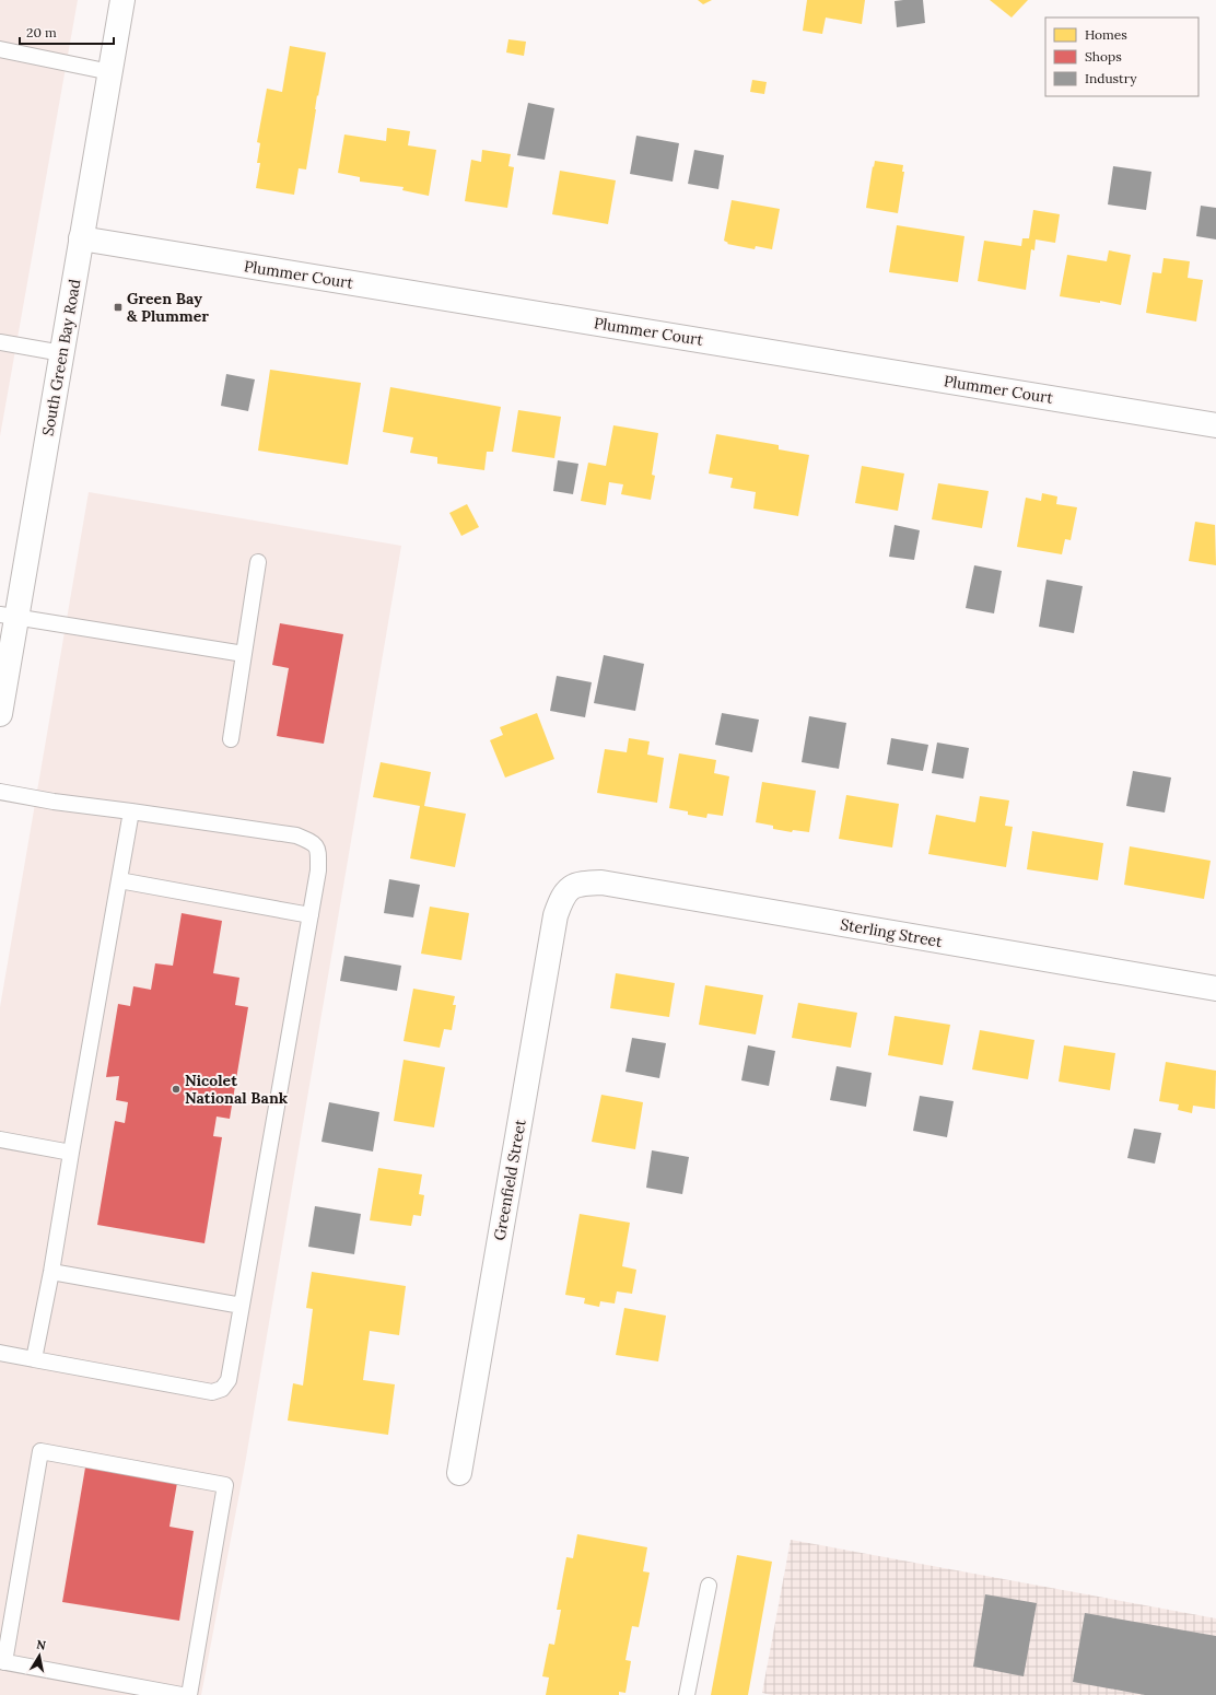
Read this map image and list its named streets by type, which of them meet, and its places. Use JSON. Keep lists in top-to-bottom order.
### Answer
{
  "streets": {
    "street": [
      "Plummer Court",
      "South Green Bay Road",
      "Sterling Street",
      "Greenfield Street"
    ]
  },
  "crossings": [
    ["Plummer Court", "South Green Bay Road"],
    ["Sterling Street", "Greenfield Street"]
  ],
  "places": {
    "transit": ["Green Bay & Plummer"],
    "other": ["Nicolet National Bank"]
  },
  "legend": ["Homes", "Shops", "Industry"],
  "scale_bar": "20 m",
  "north": "top"
}
